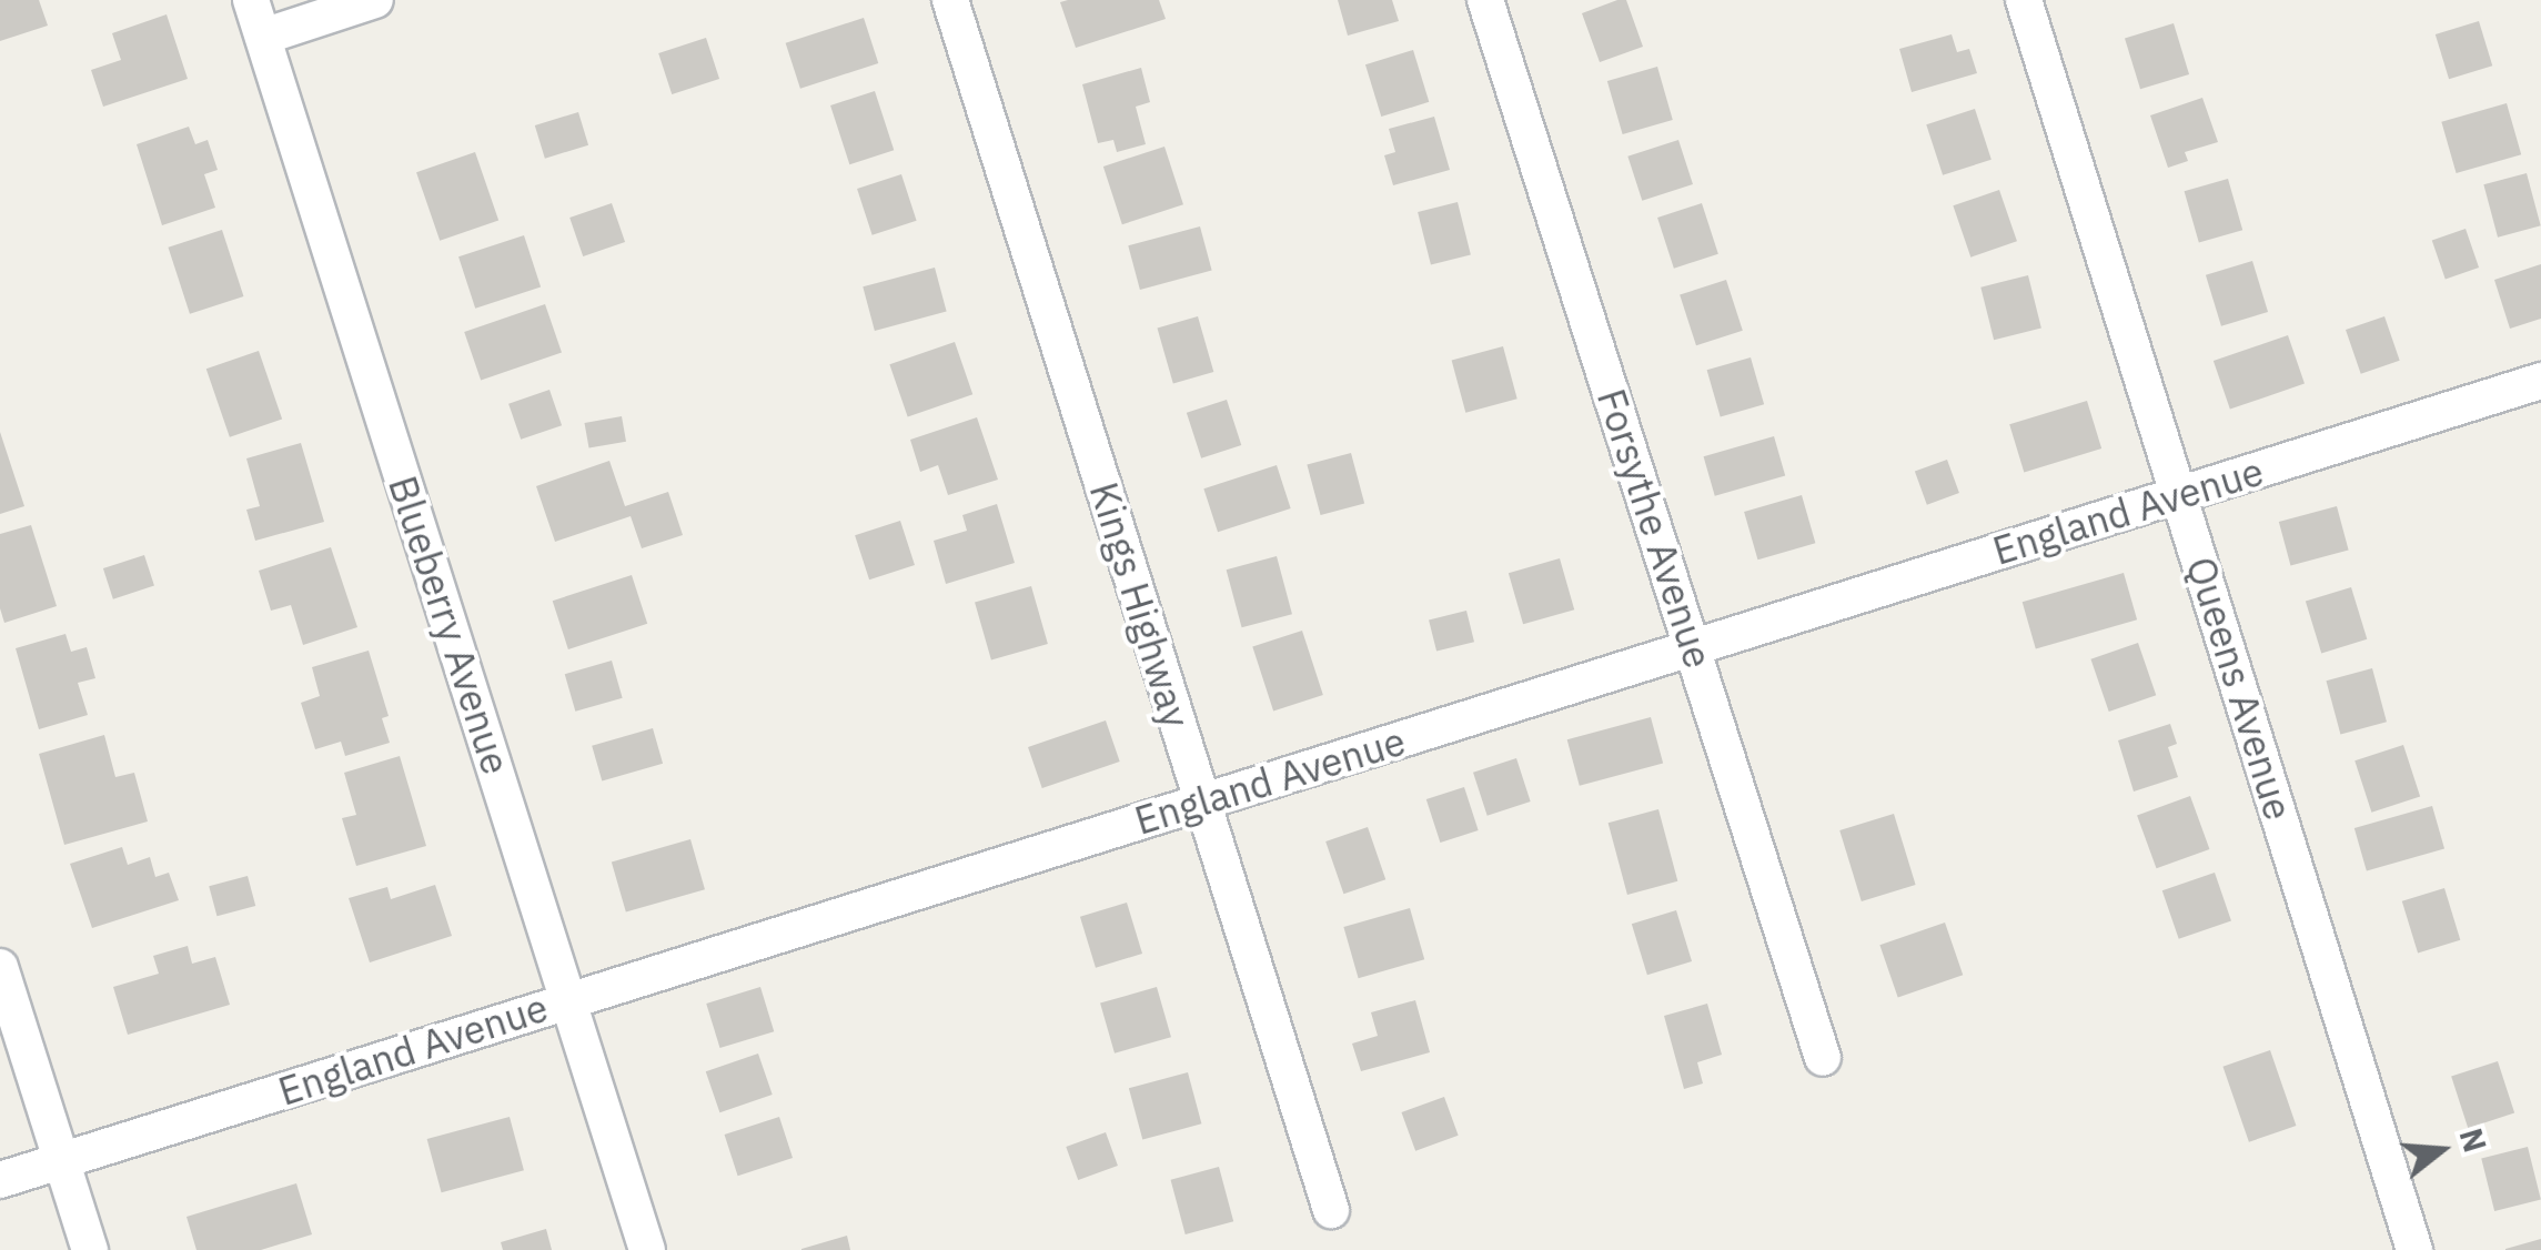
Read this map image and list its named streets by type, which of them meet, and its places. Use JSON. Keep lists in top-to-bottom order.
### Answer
{
  "streets": {
    "street": [
      "England Avenue",
      "Forsythe Avenue",
      "Kings Highway",
      "Blueberry Avenue",
      "Queens Avenue"
    ]
  },
  "crossings": [
    ["England Avenue", "Forsythe Avenue"],
    ["England Avenue", "Kings Highway"],
    ["England Avenue", "Blueberry Avenue"],
    ["England Avenue", "Queens Avenue"]
  ],
  "north": "right"
}
